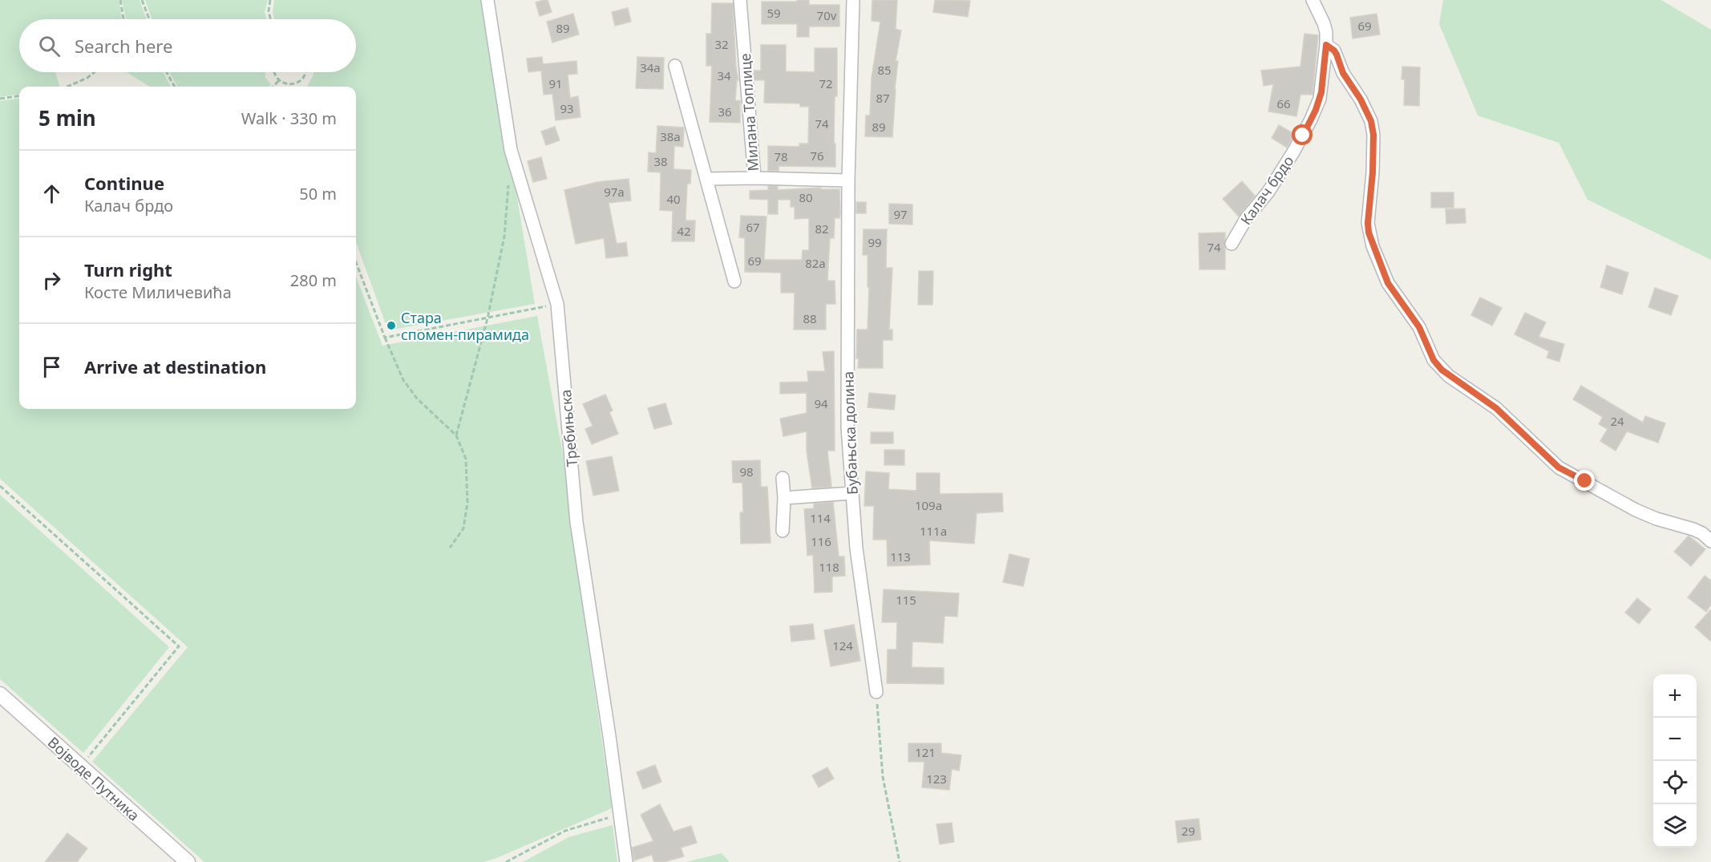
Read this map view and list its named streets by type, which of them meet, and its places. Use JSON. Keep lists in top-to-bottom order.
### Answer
{
  "streets": {
    "street": [
      "Милана Топлице",
      "Калач брдо",
      "Требињска",
      "Бубањска долина",
      "Војводе Путника"
    ]
  },
  "places": ["Стара спомен-пирамида"],
  "house_numbers": [
    "59",
    "70v",
    "69",
    "89",
    "32",
    "34a",
    "85",
    "34",
    "91",
    "72",
    "87",
    "66",
    "93",
    "36",
    "74",
    "89",
    "38a",
    "76",
    "78",
    "38",
    "97a",
    "80",
    "40",
    "97",
    "67",
    "82",
    "42",
    "99",
    "74",
    "69",
    "82a",
    "88",
    "94",
    "24",
    "98",
    "109a",
    "114",
    "111a",
    "116",
    "113",
    "118",
    "115",
    "124",
    "121",
    "123",
    "29"
  ],
  "page": {
    "search": "Search here",
    "heading": ["5 min", "Walk · 330 m"],
    "list": [
      ["Continue", "Калач брдо", "50 m"],
      ["Turn right", "Косте Миличевића", "280 m"],
      "Arrive at destination"
    ],
    "map_buttons": ["+", "−"]
  }
}
